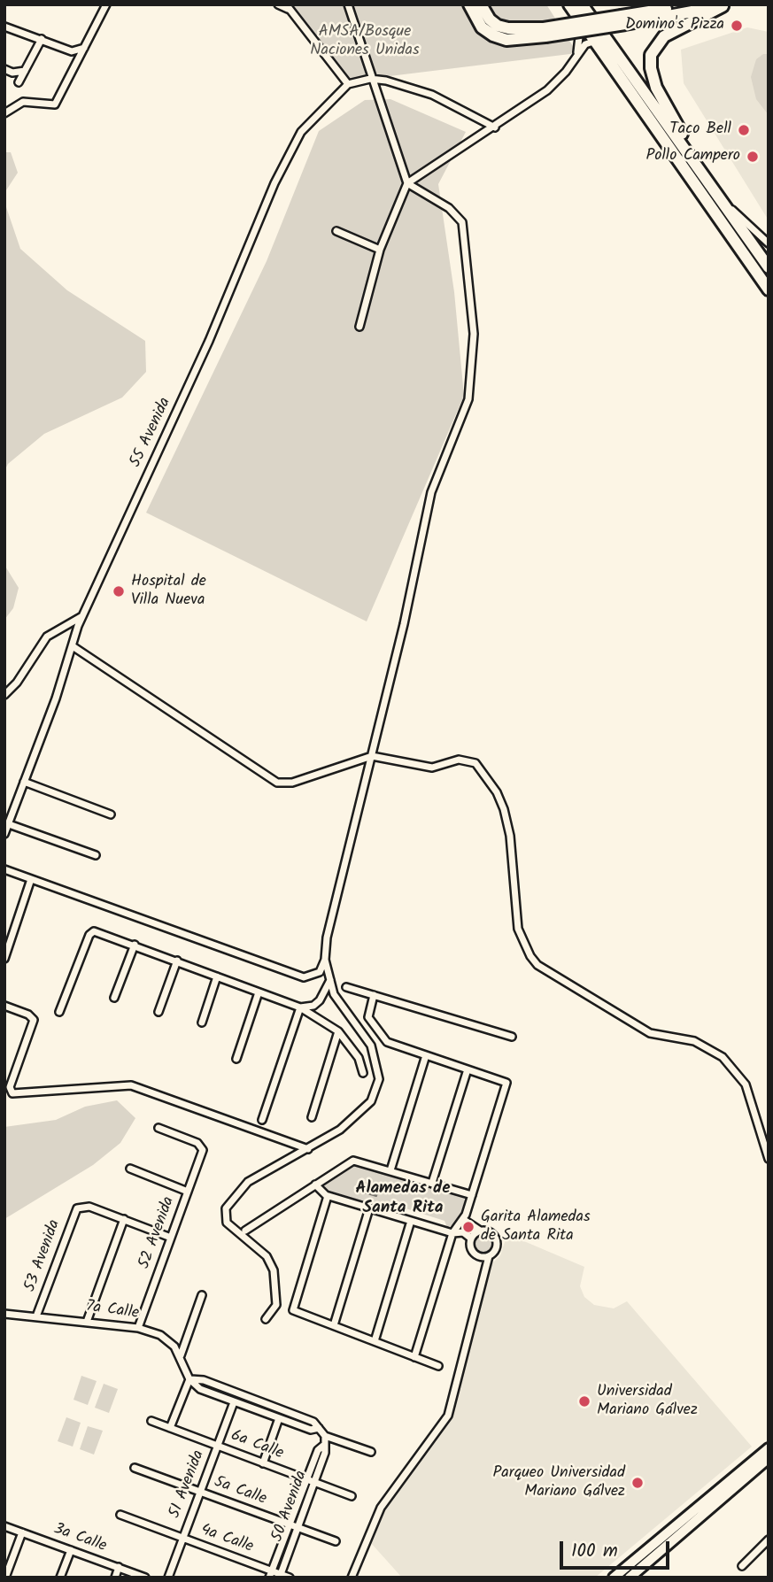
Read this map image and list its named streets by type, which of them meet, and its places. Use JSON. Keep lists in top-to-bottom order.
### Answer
{
  "streets": {
    "street": [
      "55 Avenida",
      "52 Avenida",
      "53 Avenida",
      "7a Calle",
      "6a Calle",
      "51 Avenida",
      "5a Calle",
      "50 Avenida",
      "3a Calle",
      "4a Calle"
    ]
  },
  "crossings": [
    ["52 Avenida", "7a Calle"],
    ["53 Avenida", "7a Calle"],
    ["6a Calle", "51 Avenida"],
    ["6a Calle", "50 Avenida"],
    ["51 Avenida", "5a Calle"],
    ["51 Avenida", "4a Calle"],
    ["5a Calle", "50 Avenida"],
    ["50 Avenida", "4a Calle"]
  ],
  "districts": ["Alamedas de Santa Rita"],
  "parks": ["AMSA/Bosque Naciones Unidas"],
  "places": [
    "Domino's Pizza",
    "Taco Bell",
    "Pollo Campero",
    "Hospital de Villa Nueva",
    "Garita Alamedas de Santa Rita",
    "Universidad Mariano Gálvez",
    "Parqueo Universidad Mariano Gálvez"
  ],
  "scale_bar": "100 m"
}
